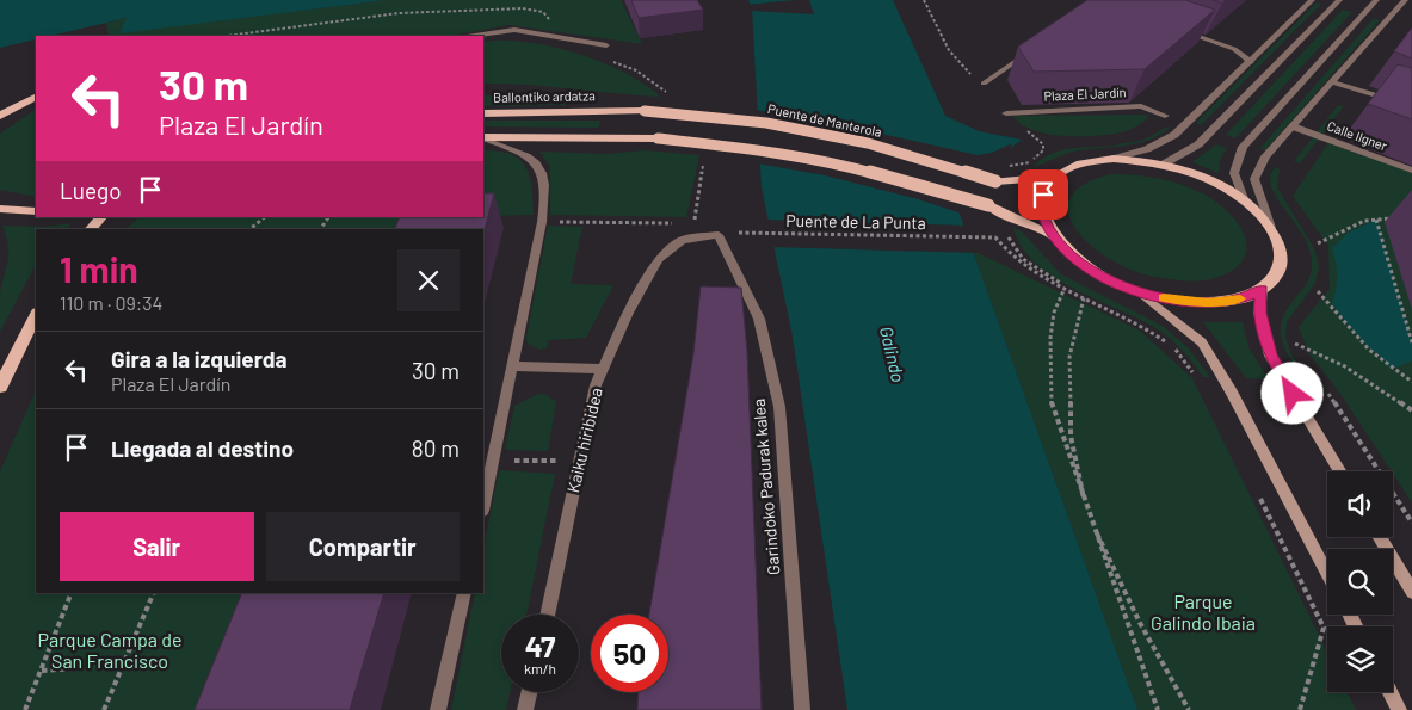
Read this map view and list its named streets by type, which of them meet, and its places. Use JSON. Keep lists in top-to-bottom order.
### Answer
{
  "streets": {
    "main road": ["Ballontiko ardatza", "Puente de Manterola"],
    "street": [
      "Plaza El Jardín",
      "Calle Ilgner",
      "Kaiku hiribidea",
      "Garindoko Padurak kalea"
    ],
    "path": ["Puente de La Punta"]
  },
  "crossings": [
    ["Ballontiko ardatza", "Puente de Manterola"],
    ["Kaiku hiribidea", "Garindoko Padurak kalea"]
  ],
  "water": ["Galindo"],
  "parks": ["Parque Galindo Ibaia", "Parque Campa de San Francisco"],
  "page": {
    "turn": ["30 m", "Plaza El Jardín"],
    "then": "Luego",
    "heading": ["1 min", "110 m · 09:34"],
    "list": [
      {
        "name": "Gira a la izquierda",
        "note": "Plaza El Jardín",
        "value": "30 m"
      },
      {
        "name": "Llegada al destino",
        "value": "80 m"
      }
    ],
    "buttons": ["Salir", "Compartir"],
    "speed": "47 km/h",
    "limit": "50"
  }
}
